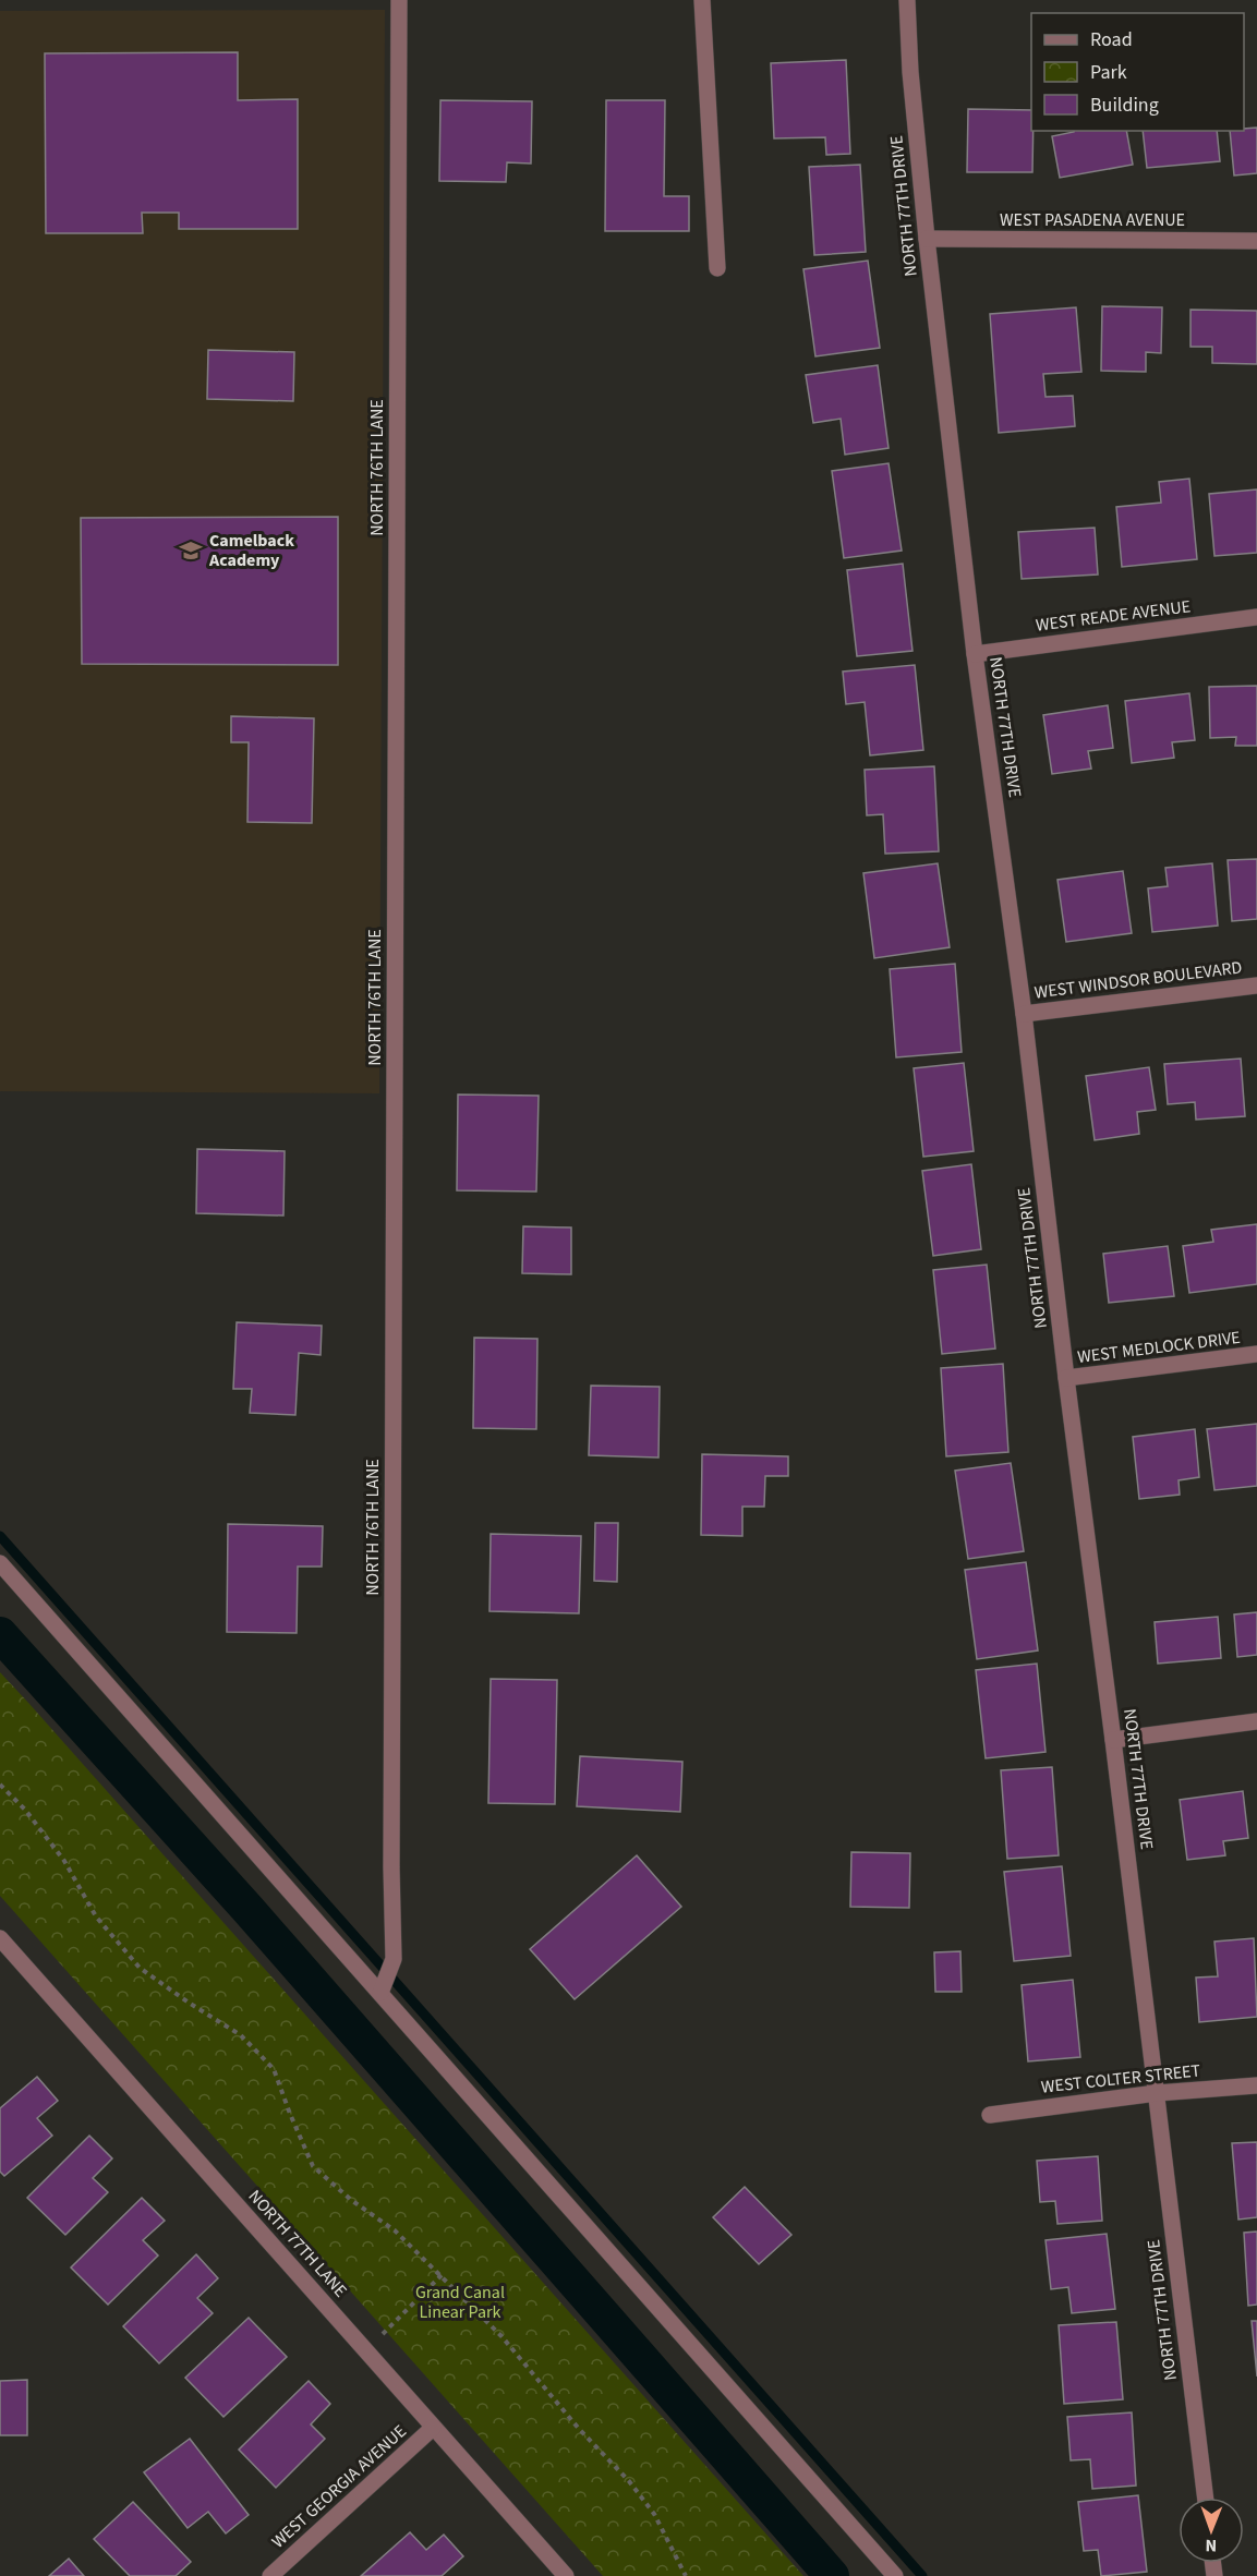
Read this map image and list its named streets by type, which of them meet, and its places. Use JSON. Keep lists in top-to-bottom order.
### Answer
{
  "streets": {
    "street": [
      "NORTH 77TH DRIVE",
      "WEST PASADENA AVENUE",
      "NORTH 76TH LANE",
      "WEST READE AVENUE",
      "WEST WINDSOR BOULEVARD",
      "WEST MEDLOCK DRIVE",
      "WEST COLTER STREET",
      "NORTH 77TH LANE",
      "WEST GEORGIA AVENUE"
    ]
  },
  "crossings": [
    ["NORTH 77TH DRIVE", "WEST PASADENA AVENUE"],
    ["NORTH 77TH DRIVE", "WEST READE AVENUE"],
    ["NORTH 77TH DRIVE", "WEST WINDSOR BOULEVARD"],
    ["NORTH 77TH DRIVE", "WEST MEDLOCK DRIVE"],
    ["NORTH 77TH DRIVE", "WEST COLTER STREET"],
    ["NORTH 77TH LANE", "WEST GEORGIA AVENUE"]
  ],
  "parks": ["Grand Canal Linear Park"],
  "places": {
    "school or university": ["Camelback Academy"]
  },
  "legend": ["Road", "Park", "Building"],
  "north": "bottom"
}
